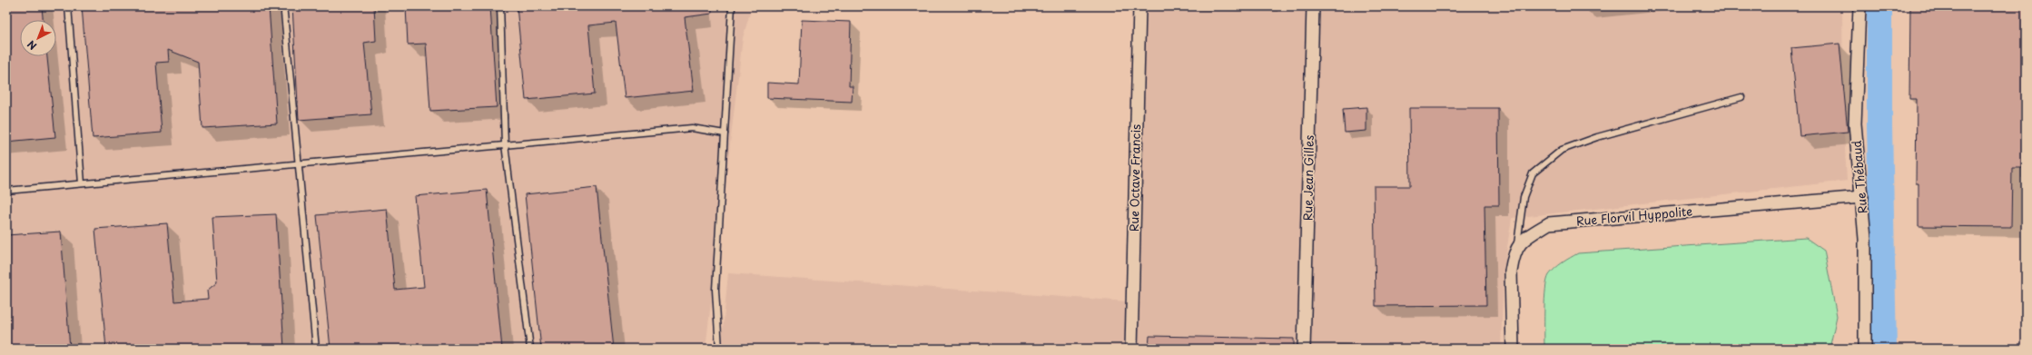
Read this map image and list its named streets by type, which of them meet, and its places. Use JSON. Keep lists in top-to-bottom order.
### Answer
{
  "streets": {
    "street": [
      "Rue Thébaud",
      "Rue Octave Francis",
      "Rue Jean Gilles",
      "Rue Florvil Hyppolite"
    ]
  },
  "crossings": [
    ["Rue Thébaud", "Rue Florvil Hyppolite"]
  ],
  "north": "bottom left"
}
